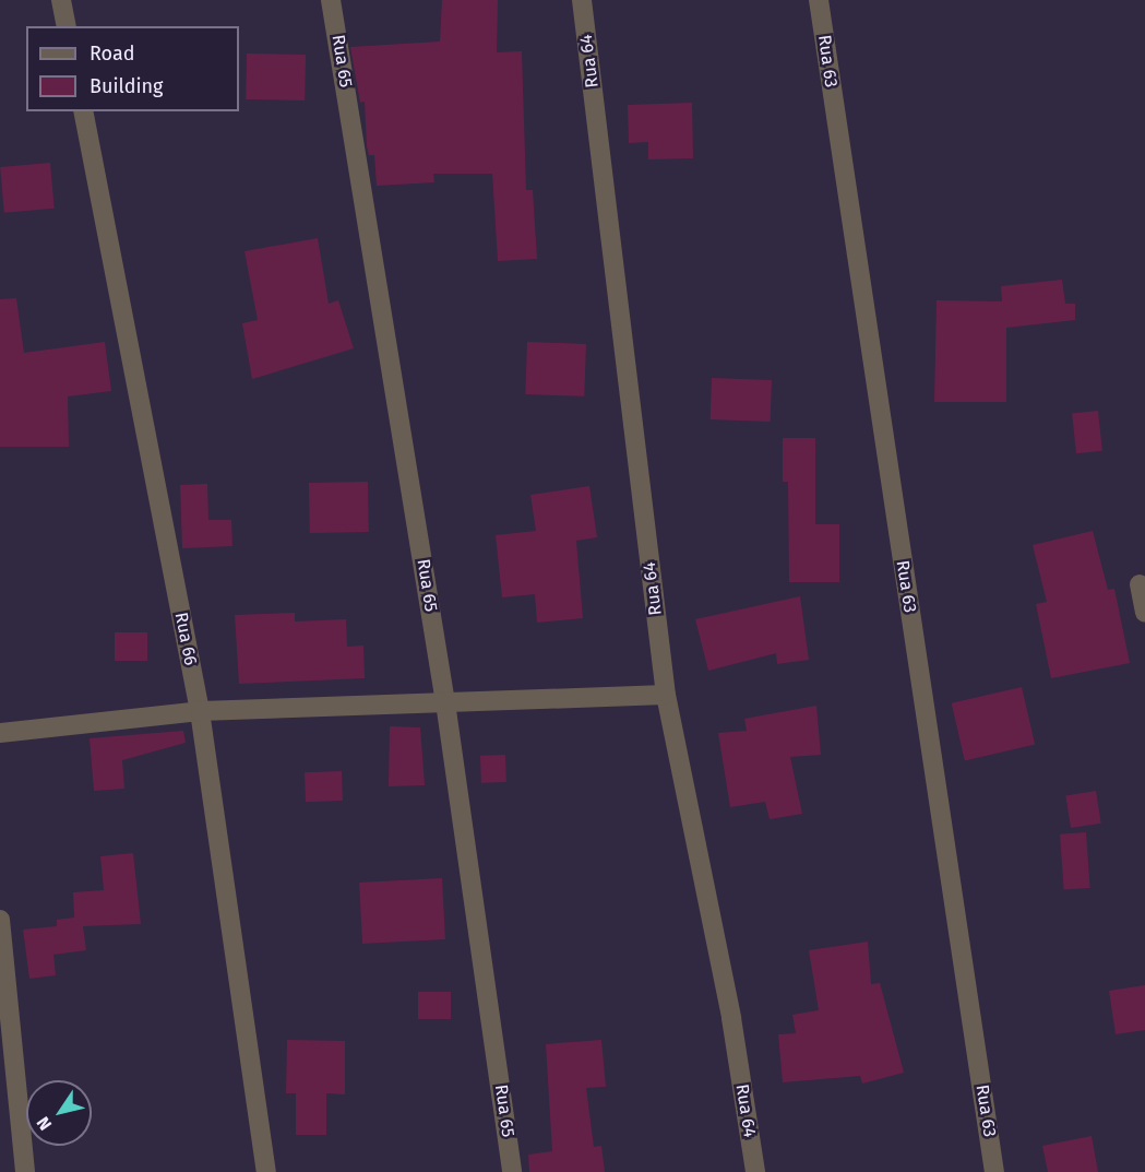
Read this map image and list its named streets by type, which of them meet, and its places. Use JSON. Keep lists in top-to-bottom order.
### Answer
{
  "streets": {
    "street": [
      "Rua 65",
      "Rua 64",
      "Rua 63",
      "Rua 66"
    ]
  },
  "legend": ["Road", "Building"],
  "north": "bottom left"
}
